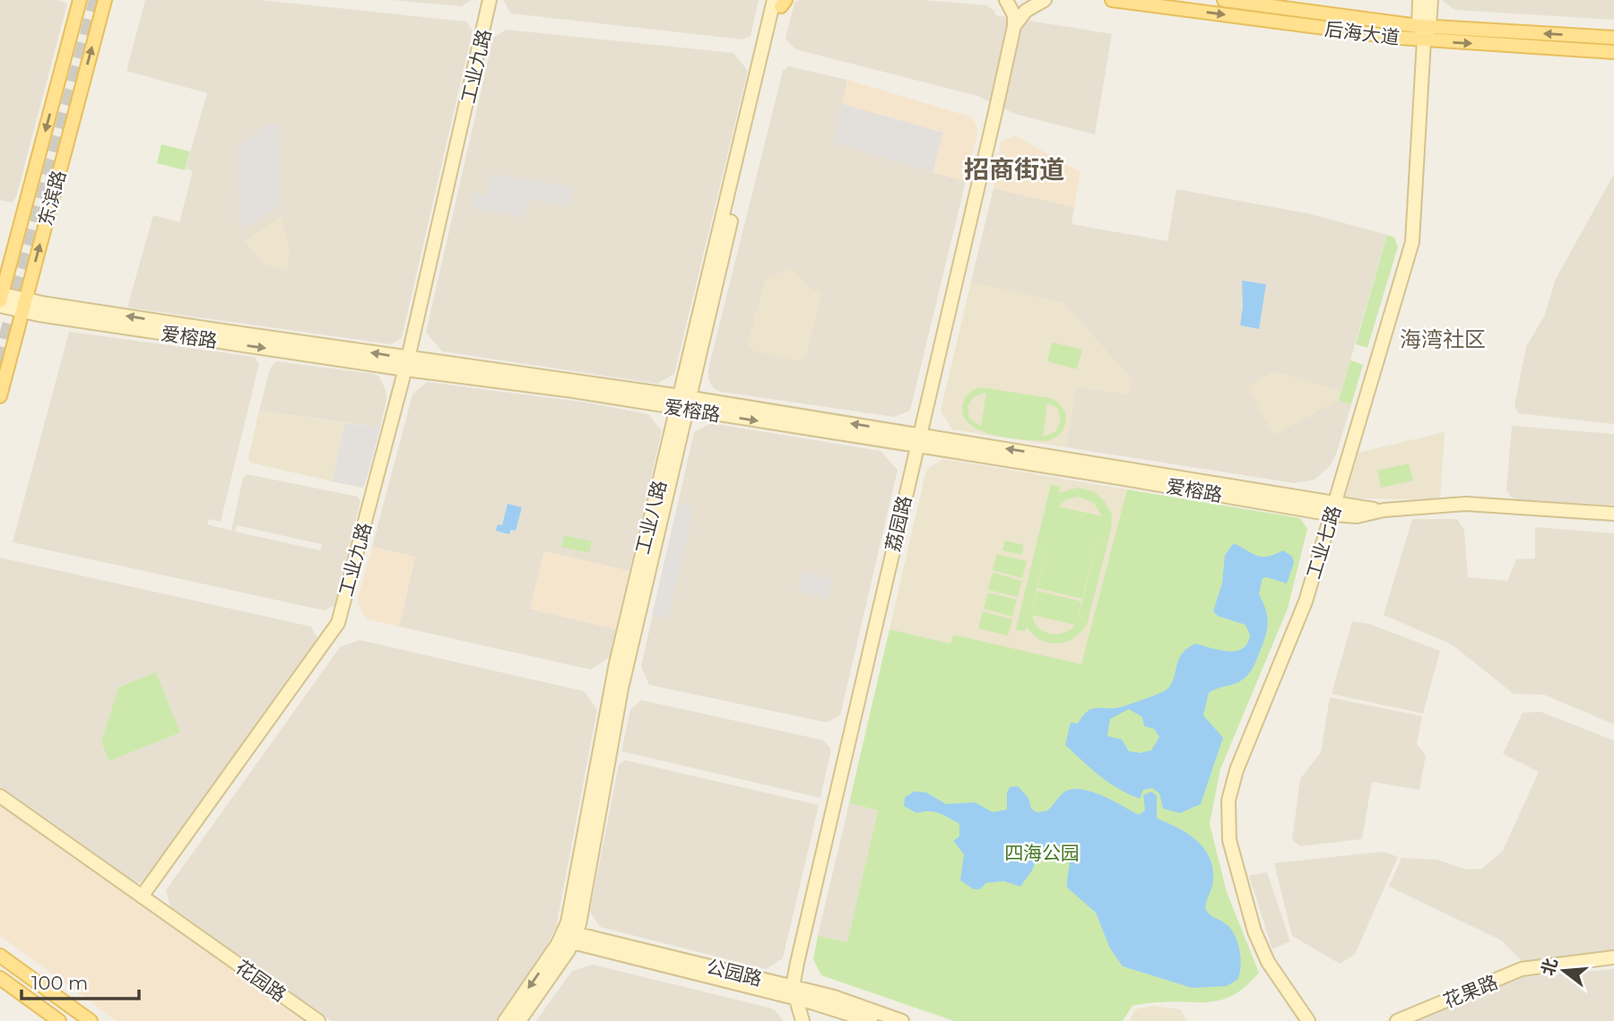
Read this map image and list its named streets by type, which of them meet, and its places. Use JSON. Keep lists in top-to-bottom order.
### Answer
{
  "streets": {
    "main road": ["后海大道", "东滨路"],
    "street": [
      "工业九路",
      "爱榕路",
      "工业八路",
      "荔园路",
      "工业七路",
      "公园路",
      "花园路",
      "花果路"
    ]
  },
  "crossings": [
    ["后海大道", "工业七路"],
    ["工业九路", "爱榕路"],
    ["工业九路", "花园路"],
    ["东滨路", "爱榕路"],
    ["爱榕路", "工业八路"],
    ["爱榕路", "荔园路"],
    ["爱榕路", "工业七路"],
    ["工业八路", "公园路"],
    ["荔园路", "公园路"]
  ],
  "districts": ["招商街道", "海湾社区"],
  "parks": ["四海公园"],
  "scale_bar": "100 m",
  "north": "left"
}
